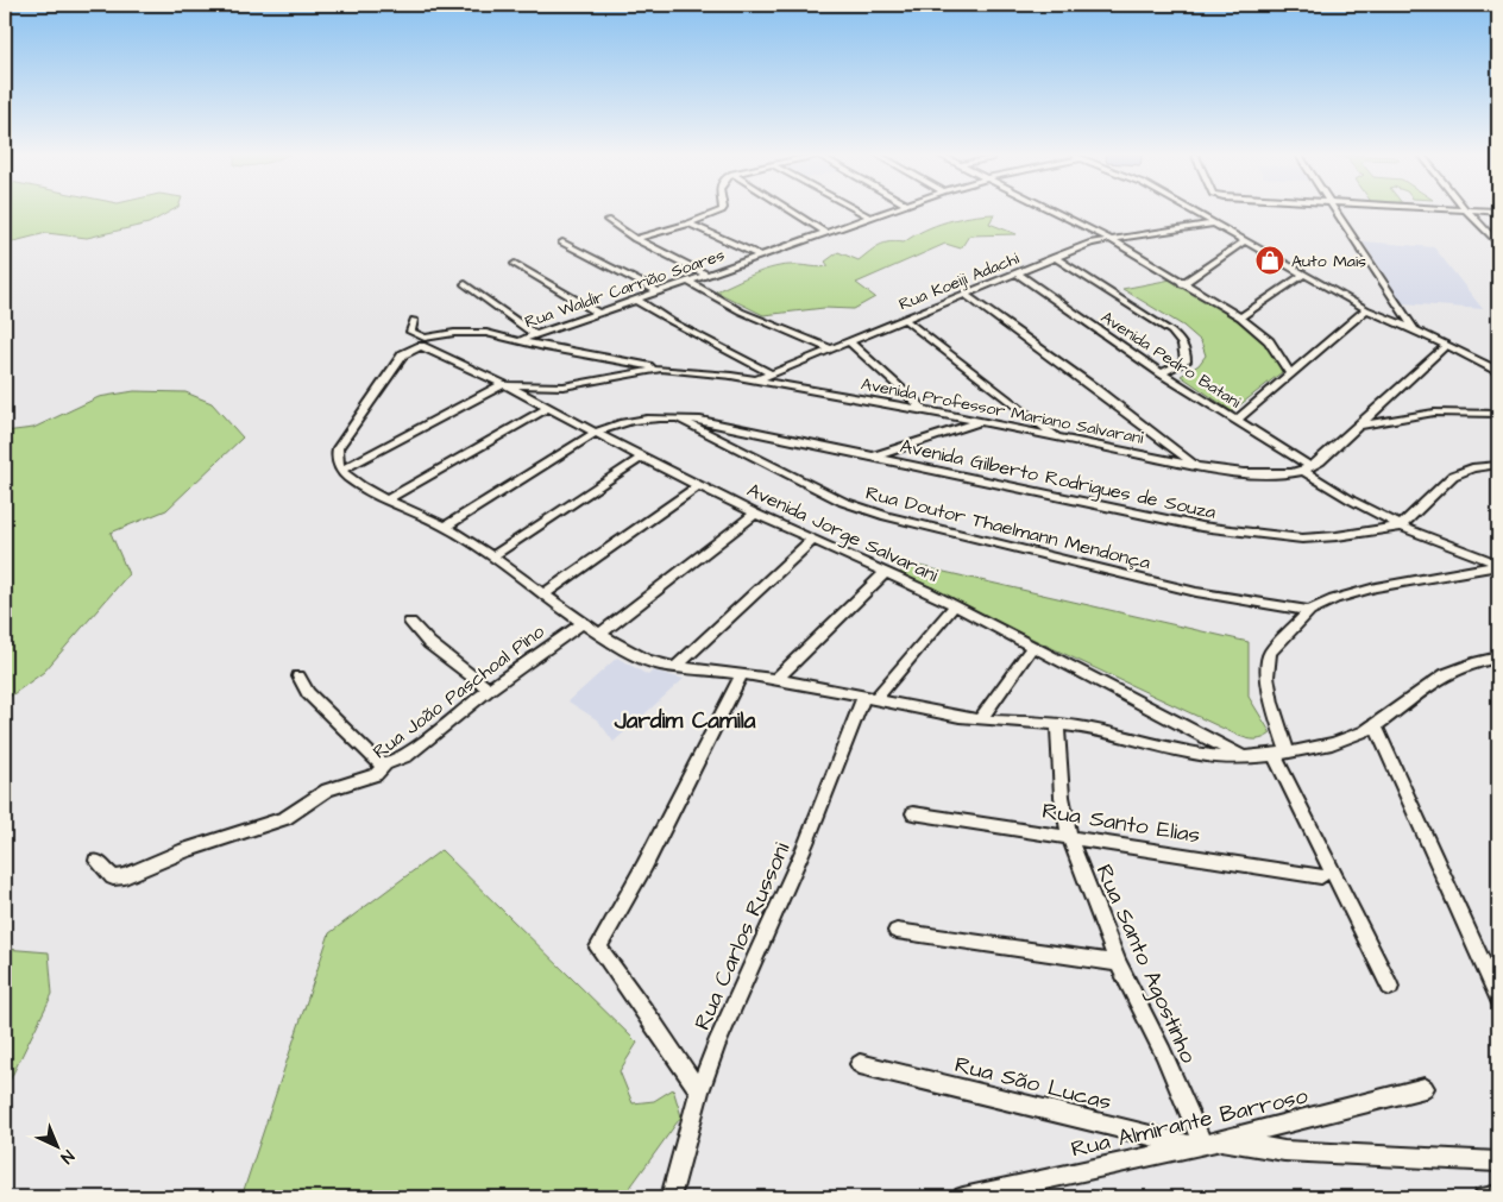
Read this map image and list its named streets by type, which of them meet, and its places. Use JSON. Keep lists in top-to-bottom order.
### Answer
{
  "streets": {
    "street": [
      "Rua Koeiji Adachi",
      "Rua Waldir Carrião Soares",
      "Avenida Pedro Batani",
      "Avenida Professor Mariano Salvarani",
      "Avenida Gilberto Rodrigues de Souza",
      "Rua Doutor Thaelmann Mendonça",
      "Avenida Jorge Salvarani",
      "Rua João Paschoal Pino",
      "Rua Santo Elias",
      "Rua Carlos Russoni",
      "Rua Santo Agostinho",
      "Rua São Lucas",
      "Rua Almirante Barroso"
    ]
  },
  "crossings": [
    ["Rua Koeiji Adachi", "Avenida Pedro Batani"],
    ["Rua Koeiji Adachi", "Avenida Professor Mariano Salvarani"],
    ["Avenida Pedro Batani", "Avenida Professor Mariano Salvarani"],
    ["Avenida Pedro Batani", "Avenida Gilberto Rodrigues de Souza"],
    ["Avenida Professor Mariano Salvarani", "Avenida Jorge Salvarani"],
    ["Avenida Gilberto Rodrigues de Souza", "Rua Doutor Thaelmann Mendonça"],
    ["Avenida Gilberto Rodrigues de Souza", "Avenida Jorge Salvarani"],
    ["Avenida Jorge Salvarani", "Rua Carlos Russoni"],
    ["Rua Santo Elias", "Rua Santo Agostinho"],
    ["Rua Santo Agostinho", "Rua São Lucas"],
    ["Rua Santo Agostinho", "Rua Almirante Barroso"],
    ["Rua São Lucas", "Rua Almirante Barroso"]
  ],
  "districts": ["Jardim Camila"],
  "places": {
    "shop": ["Auto Mais"]
  },
  "north": "bottom right"
}
